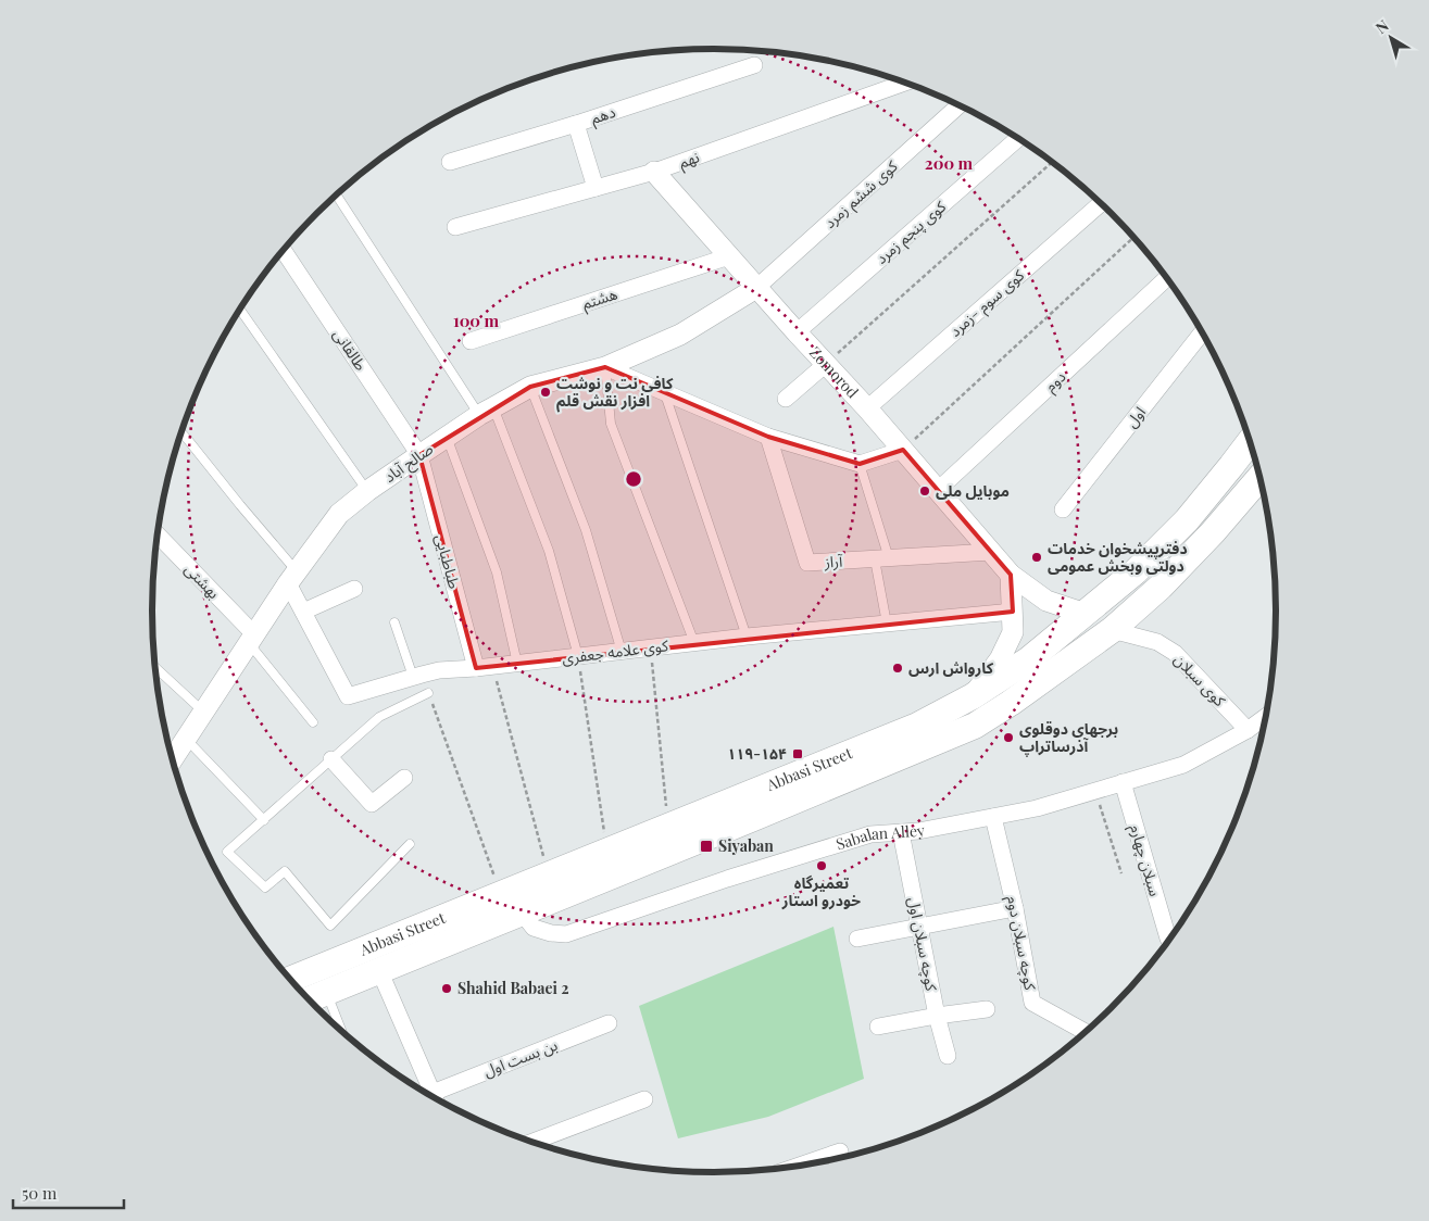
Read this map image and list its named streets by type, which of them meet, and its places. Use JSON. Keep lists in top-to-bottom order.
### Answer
{
  "streets": {
    "main road": ["Abbasi Street"],
    "street": [
      "دهم",
      "نهم",
      "کوی ششم زمرد",
      "کوی پنجم زمرد",
      "هشتم",
      "کوی سوم -زمرد",
      "طالقانی",
      "Zomorod",
      "دوم",
      "اول",
      "صالح آباد",
      "طباطبایی",
      "آراز",
      "بهشتی",
      "کوی علامه جعفری",
      "کوی سبلان",
      "Sabalan Alley",
      "سبلان چهارم",
      "کوچه سبلان دوم",
      "کوچه سبلان اول",
      "بن بست اول"
    ]
  },
  "crossings": [
    ["نهم", "Zomorod"],
    ["کوی ششم زمرد", "Zomorod"],
    ["کوی ششم زمرد", "صالح آباد"],
    ["کوی پنجم زمرد", "Zomorod"],
    ["هشتم", "Zomorod"],
    ["کوی سوم -زمرد", "Zomorod"],
    ["طالقانی", "صالح آباد"],
    ["طالقانی", "طباطبایی"],
    ["Zomorod", "دوم"],
    ["Zomorod", "صالح آباد"],
    ["Zomorod", "آراز"],
    ["Zomorod", "Abbasi Street"],
    ["صالح آباد", "طباطبایی"],
    ["صالح آباد", "بهشتی"],
    ["صالح آباد", "کوی علامه جعفری"],
    ["طباطبایی", "کوی علامه جعفری"],
    ["کوی سبلان", "Abbasi Street"],
    ["کوی سبلان", "Sabalan Alley"],
    ["Abbasi Street", "Sabalan Alley"],
    ["Sabalan Alley", "سبلان چهارم"],
    ["Sabalan Alley", "کوچه سبلان دوم"],
    ["Sabalan Alley", "کوچه سبلان اول"]
  ],
  "places": {
    "other": [
      "کافی نت و نوشت افزار نقش قلم",
      "موبایل ملی",
      "دفترپیشخوان خدمات دولتی وبخش عمومی",
      "کارواش ارس",
      "برجهای دوقلوی آذرساتراپ",
      "تعمیرگاه خودرو استار",
      "Shahid Babaei 2"
    ],
    "transit": ["۱۱۹-۱۵۴", "Siyaban"]
  },
  "scale_bar": "50 m",
  "north": "top left",
  "rings": ["200 m", "100 m"]
}
